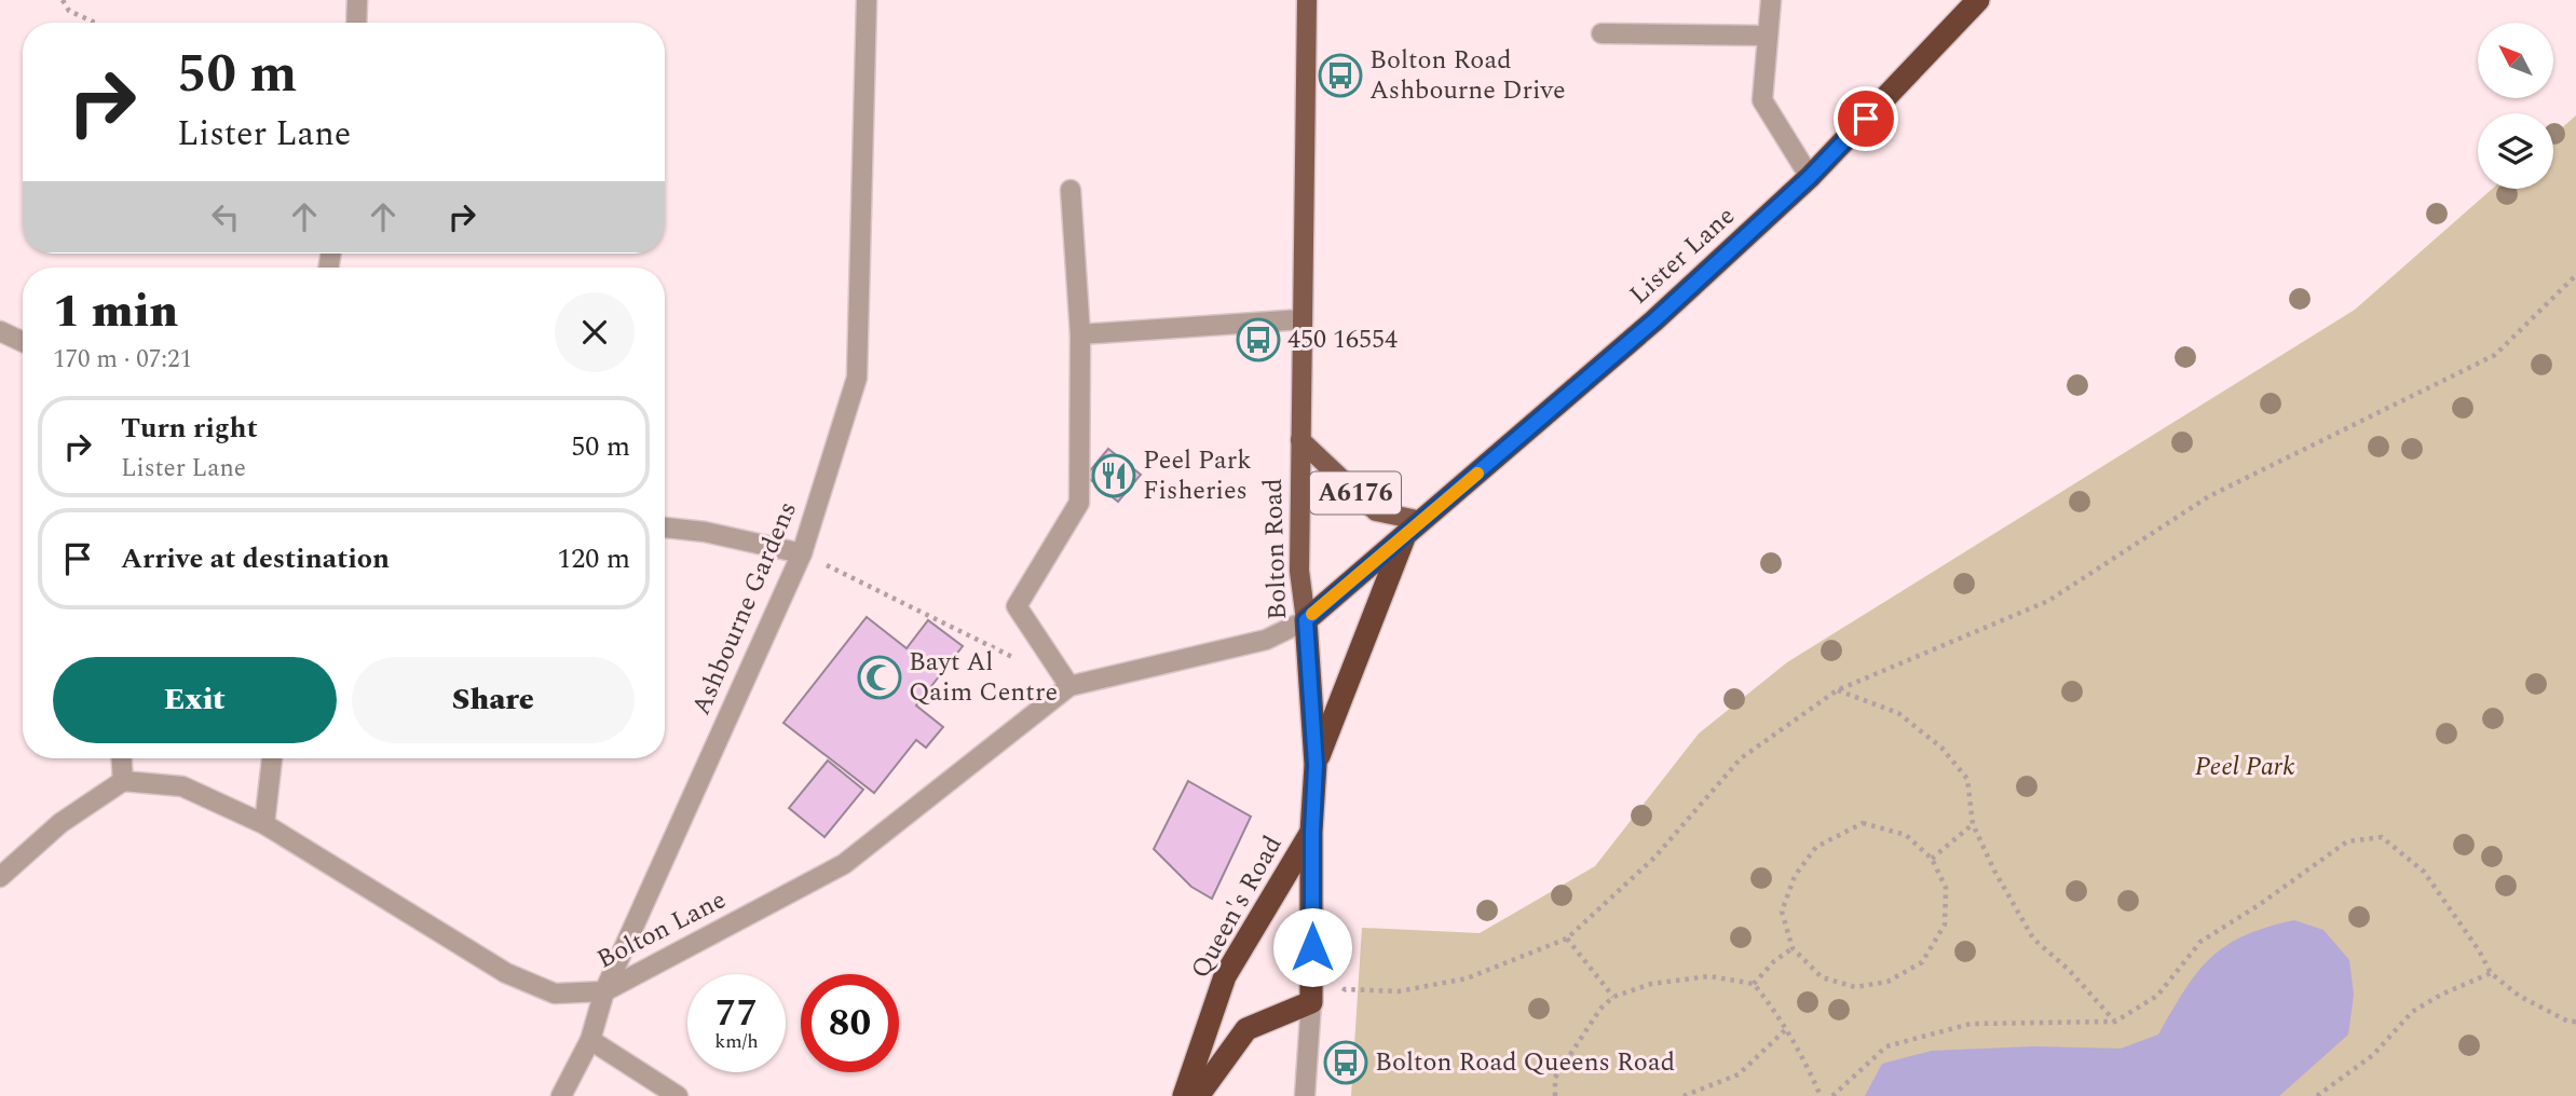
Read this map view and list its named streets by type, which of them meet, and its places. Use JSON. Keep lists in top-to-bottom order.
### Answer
{
  "streets": {
    "highway": ["Lister Lane", "Bolton Road", "Queen's Road"],
    "main road": ["A6176"],
    "street": ["Ashbourne Gardens", "Bolton Lane"]
  },
  "crossings": [
    ["Lister Lane", "A6176"],
    ["Lister Lane", "Bolton Road"],
    ["Lister Lane", "Bolton Lane"],
    ["A6176", "Bolton Road"],
    ["Bolton Road", "Queen's Road"],
    ["Bolton Road", "Bolton Lane"],
    ["Ashbourne Gardens", "Bolton Lane"]
  ],
  "parks": ["Peel Park"],
  "places": {
    "bus stop": ["Bolton Road Ashbourne Drive", "450 16554", "Bolton Road Queens Road"],
    "restaurant": ["Peel Park Fisheries"],
    "mosque": ["Bayt Al Qaim Centre"]
  },
  "north": "top left",
  "page": {
    "turn": ["50 m", "Lister Lane"],
    "heading": ["1 min", "170 m · 07:21"],
    "list": [
      {
        "name": "Turn right",
        "note": "Lister Lane",
        "value": "50 m"
      },
      {
        "name": "Arrive at destination",
        "value": "120 m"
      }
    ],
    "buttons": ["Exit", "Share"],
    "speed": "77 km/h",
    "limit": "80"
  }
}
